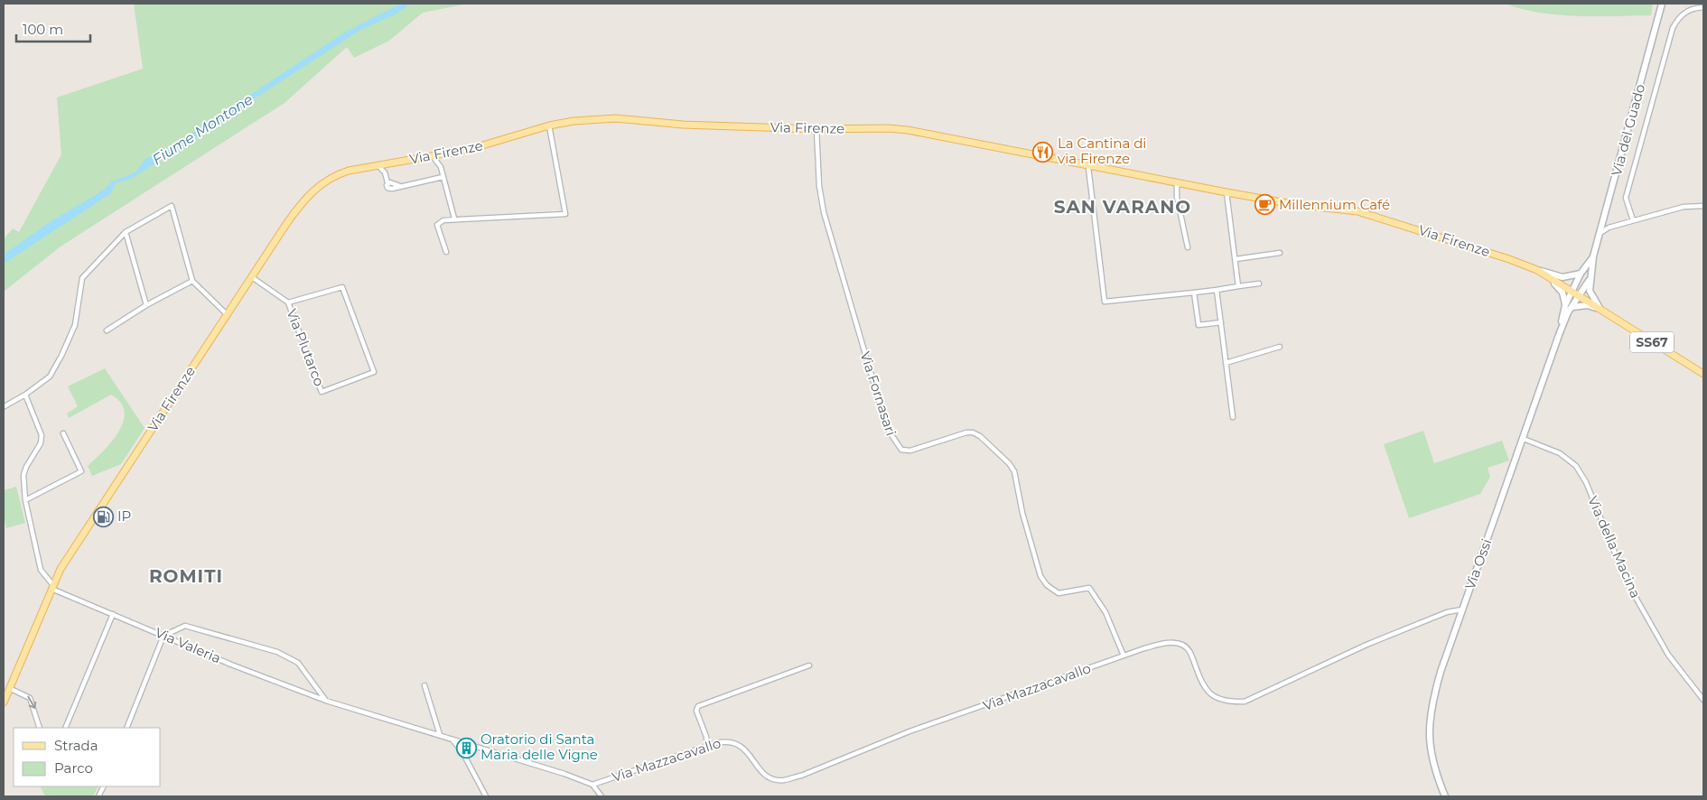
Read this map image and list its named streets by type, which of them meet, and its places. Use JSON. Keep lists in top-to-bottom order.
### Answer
{
  "streets": {
    "main road": ["Via Firenze", "SS67"],
    "street": [
      "Via del Guado",
      "Via Plutarco",
      "Via Fornasari",
      "Via della Macina",
      "Via Ossi",
      "Via Valeria",
      "Via Mazzacavallo"
    ]
  },
  "crossings": [
    ["Via Firenze", "Via del Guado"],
    ["Via Firenze", "Via Fornasari"],
    ["Via Firenze", "Via Ossi"],
    ["Via Firenze", "Via Valeria"],
    ["Via del Guado", "Via Ossi"],
    ["Via Fornasari", "Via Mazzacavallo"],
    ["Via della Macina", "Via Ossi"],
    ["Via Ossi", "Via Mazzacavallo"],
    ["Via Valeria", "Via Mazzacavallo"]
  ],
  "districts": ["SAN VARANO", "ROMITI"],
  "water": ["Fiume Montone"],
  "places": {
    "restaurant": ["La Cantina di via Firenze"],
    "cafe": ["Millennium Café"],
    "fuel station": ["IP"],
    "building": ["Oratorio di Santa Maria delle Vigne"]
  },
  "legend": ["Strada", "Parco"],
  "scale_bar": "100 m"
}
